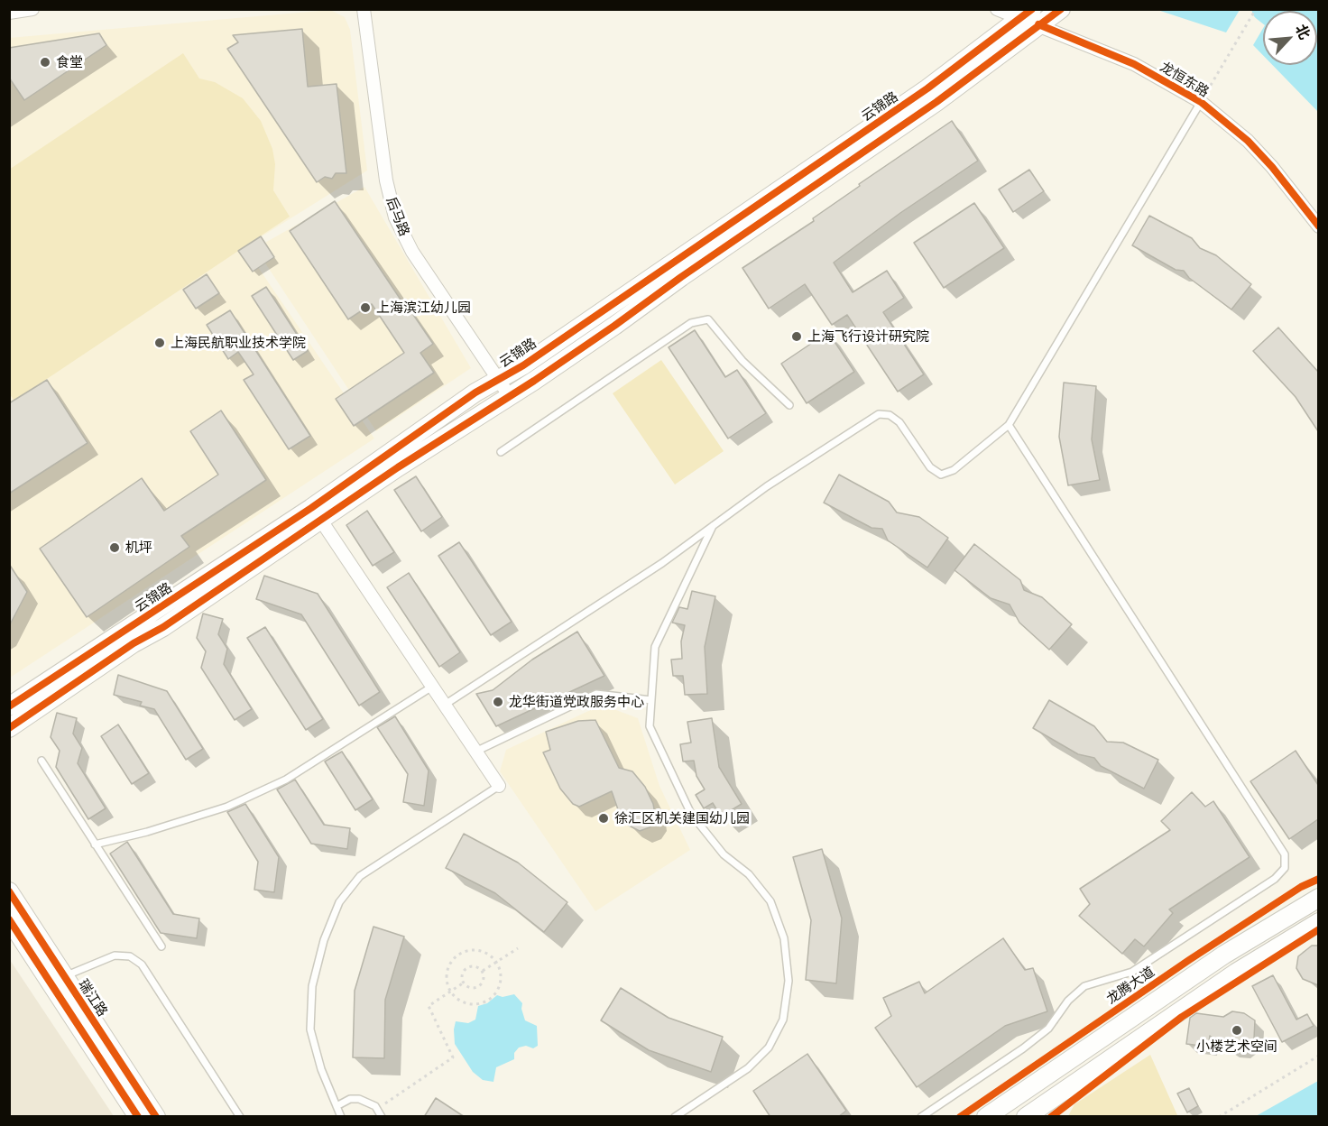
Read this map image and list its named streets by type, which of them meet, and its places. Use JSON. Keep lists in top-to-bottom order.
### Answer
{
  "streets": {
    "main road": ["云锦路", "龙腾大道", "瑞江路"],
    "street": ["龙恒东路", "后马路"]
  },
  "crossings": [
    ["龙恒东路", "云锦路"],
    ["云锦路", "后马路"]
  ],
  "places": [
    "食堂",
    "上海滨江幼儿园",
    "上海飞行设计研究院",
    "上海民航职业技术学院",
    "机坪",
    "龙华街道党政服务中心",
    "徐汇区机关建国幼儿园",
    "小楼艺术空间"
  ],
  "north": "top right"
}
